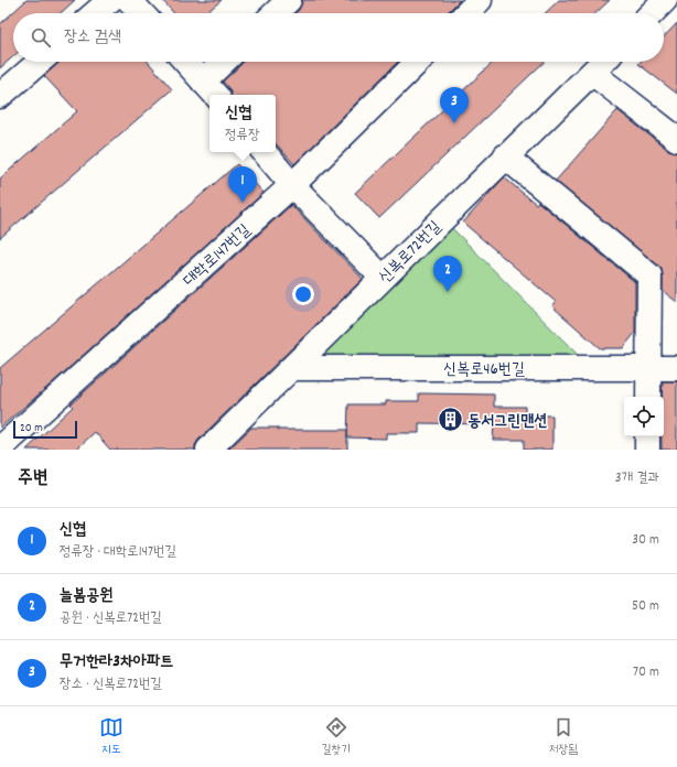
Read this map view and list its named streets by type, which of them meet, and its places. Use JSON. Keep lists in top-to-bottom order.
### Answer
{
  "streets": {
    "street": ["신복로72번길", "대학로147번길", "신복로46번길"]
  },
  "crossings": [
    ["신복로72번길", "신복로46번길"]
  ],
  "places": {
    "building": ["동서그린맨션"]
  },
  "scale_bar": "20 m",
  "page": {
    "search": "장소 검색",
    "pins": ["3", "1", "2"],
    "popup": ["신협", "정류장"],
    "scale": "20 m",
    "heading": ["주변", "3개 결과"],
    "list": [
      {
        "mark": "1",
        "name": "신협",
        "note": "정류장 · 대학로147번길",
        "value": "30 m"
      },
      {
        "mark": "2",
        "name": "늘봄공원",
        "note": "공원 · 신복로72번길",
        "value": "50 m"
      },
      {
        "mark": "3",
        "name": "무거한라3차아파트",
        "note": "장소 · 신복로72번길",
        "value": "70 m"
      }
    ],
    "nav": ["지도", "길찾기", "저장됨"]
  }
}
